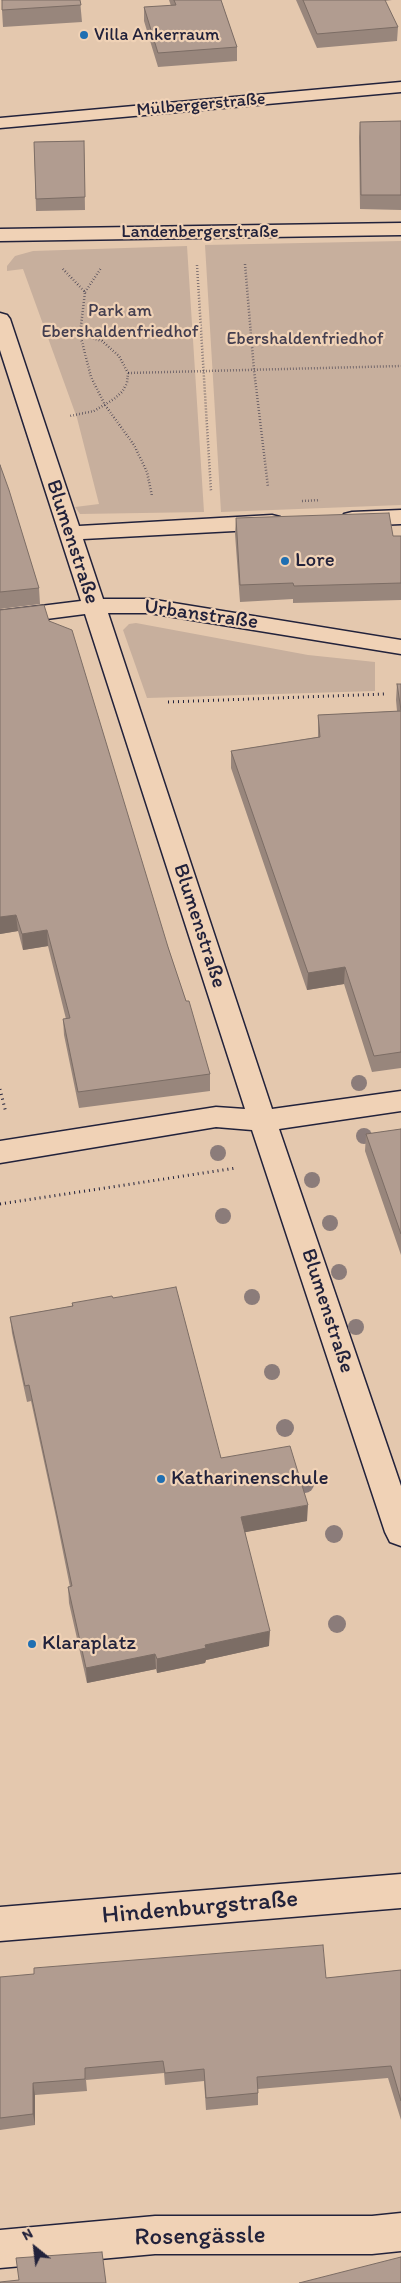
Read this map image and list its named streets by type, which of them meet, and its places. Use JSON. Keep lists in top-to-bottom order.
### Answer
{
  "streets": {
    "street": [
      "Mülbergerstraße",
      "Landenbergerstraße",
      "Blumenstraße",
      "Urbanstraße",
      "Hindenburgstraße",
      "Rosengässle"
    ]
  },
  "crossings": [
    ["Blumenstraße", "Urbanstraße"]
  ],
  "parks": ["Park am Ebershaldenfriedhof", "Ebershaldenfriedhof"],
  "places": [
    "Villa Ankerraum",
    "Lore",
    "Katharinenschule",
    "Klaraplatz"
  ],
  "north": "top left"
}
